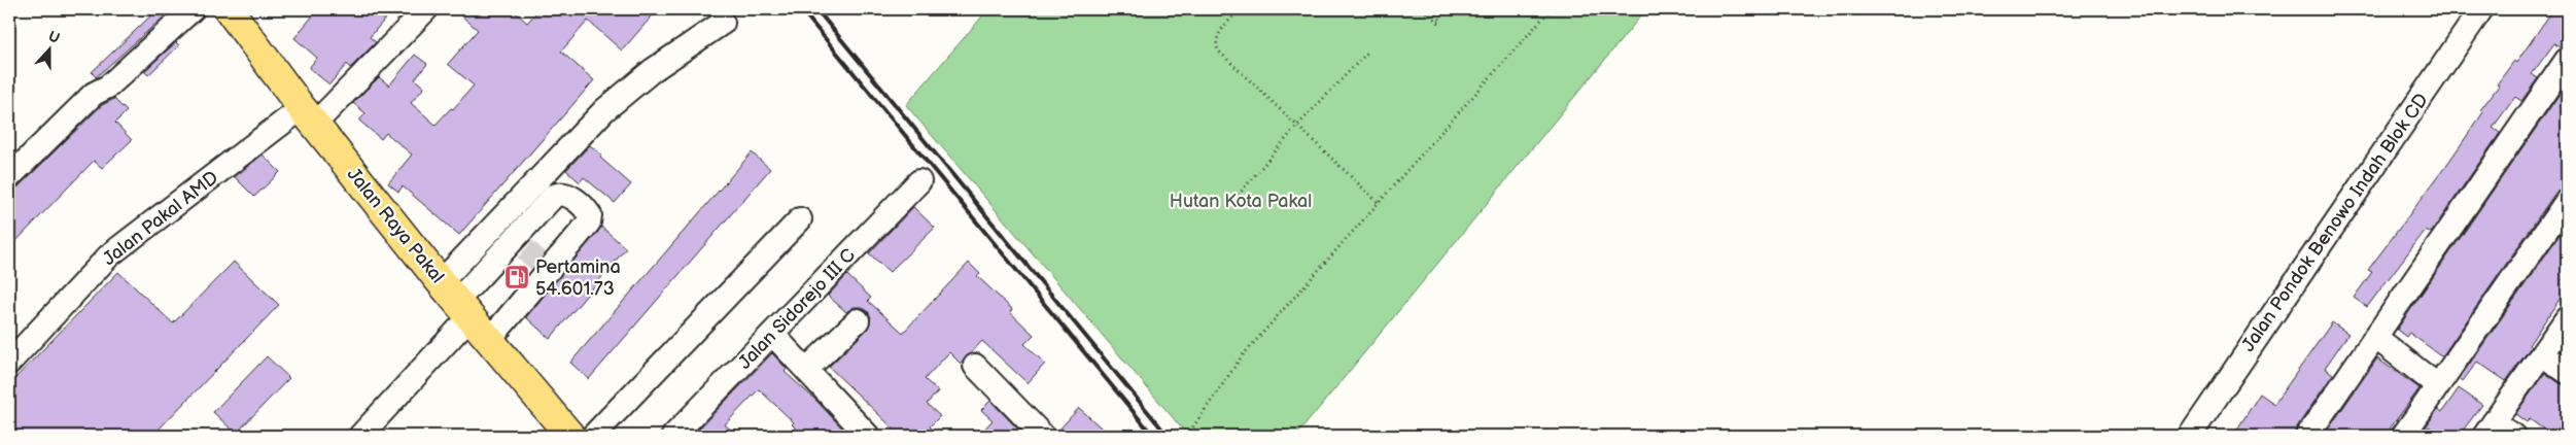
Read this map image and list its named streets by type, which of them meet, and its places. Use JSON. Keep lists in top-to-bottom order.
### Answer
{
  "streets": {
    "main road": ["Jalan Raya Pakal"],
    "street": ["Jalan Pakal AMD", "Jalan Pondok Benowo Indah Blok CD", "Jalan Sidorejo III C"]
  },
  "crossings": [
    ["Jalan Pakal AMD", "Jalan Raya Pakal"]
  ],
  "parks": ["Hutan Kota Pakal"],
  "places": {
    "fuel station": ["Pertamina 54.601.73"]
  },
  "north": "top"
}
